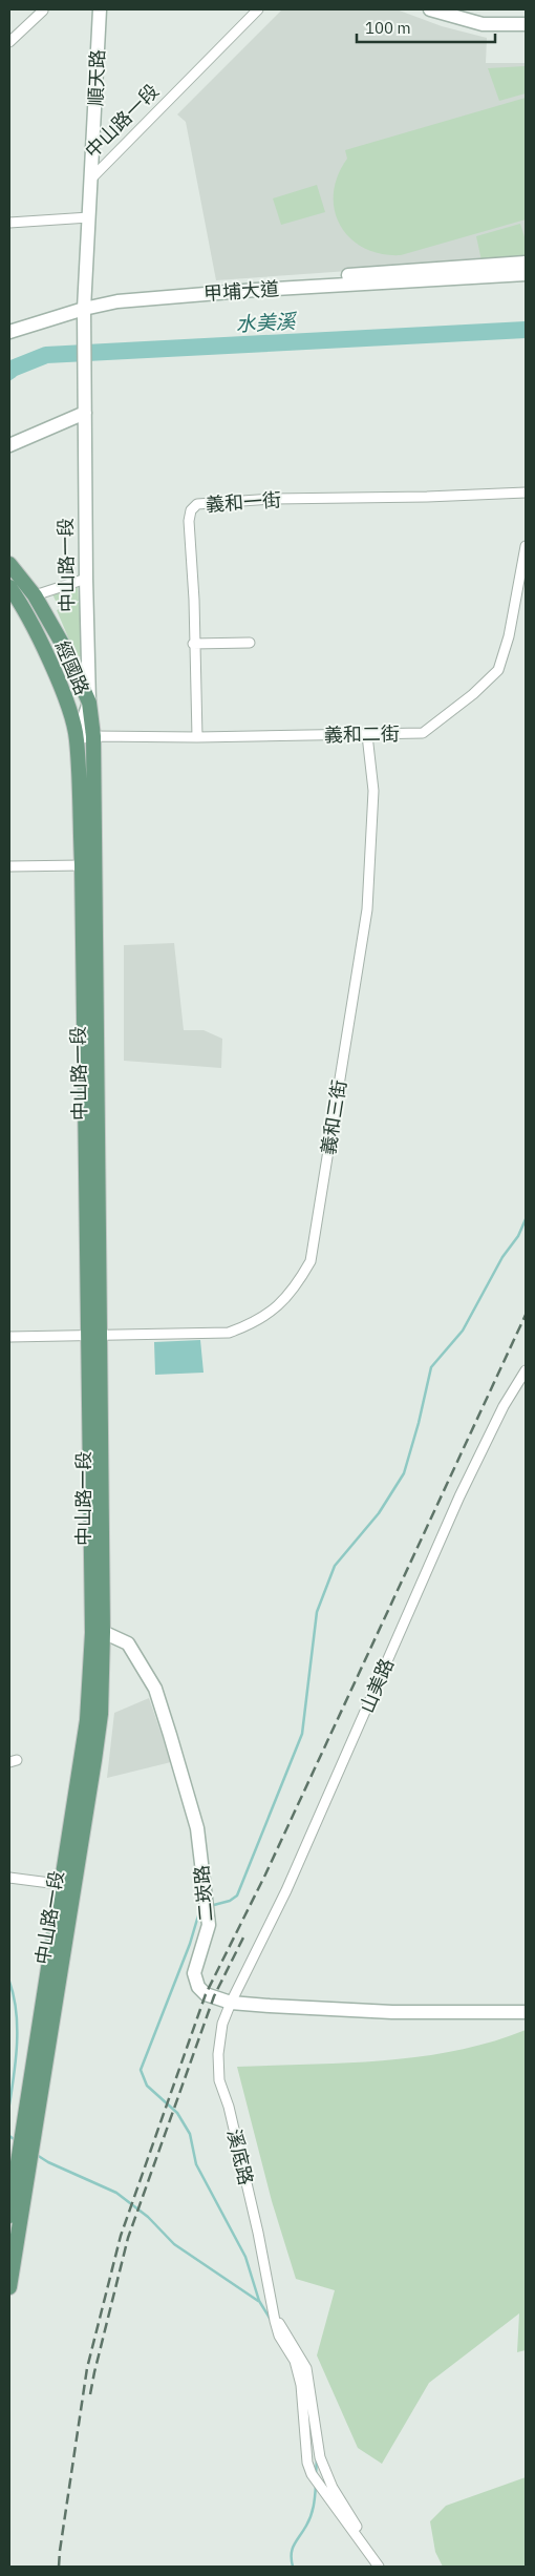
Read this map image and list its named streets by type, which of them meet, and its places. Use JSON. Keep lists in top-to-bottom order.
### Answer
{
  "streets": {
    "main road": ["中山路一段", "經國路"],
    "street": [
      "順天路",
      "甲埔大道",
      "義和一街",
      "義和二街",
      "義和三街",
      "山美路",
      "二崁路",
      "溪底路"
    ]
  },
  "crossings": [
    ["順天路", "中山路一段"],
    ["中山路一段", "甲埔大道"],
    ["中山路一段", "經國路"],
    ["中山路一段", "義和二街"],
    ["中山路一段", "義和三街"],
    ["中山路一段", "二崁路"],
    ["義和一街", "義和二街"],
    ["經國路", "義和二街"],
    ["義和二街", "義和三街"],
    ["山美路", "二崁路"],
    ["山美路", "溪底路"],
    ["二崁路", "溪底路"]
  ],
  "water": ["水美溪"],
  "scale_bar": "100 m"
}
